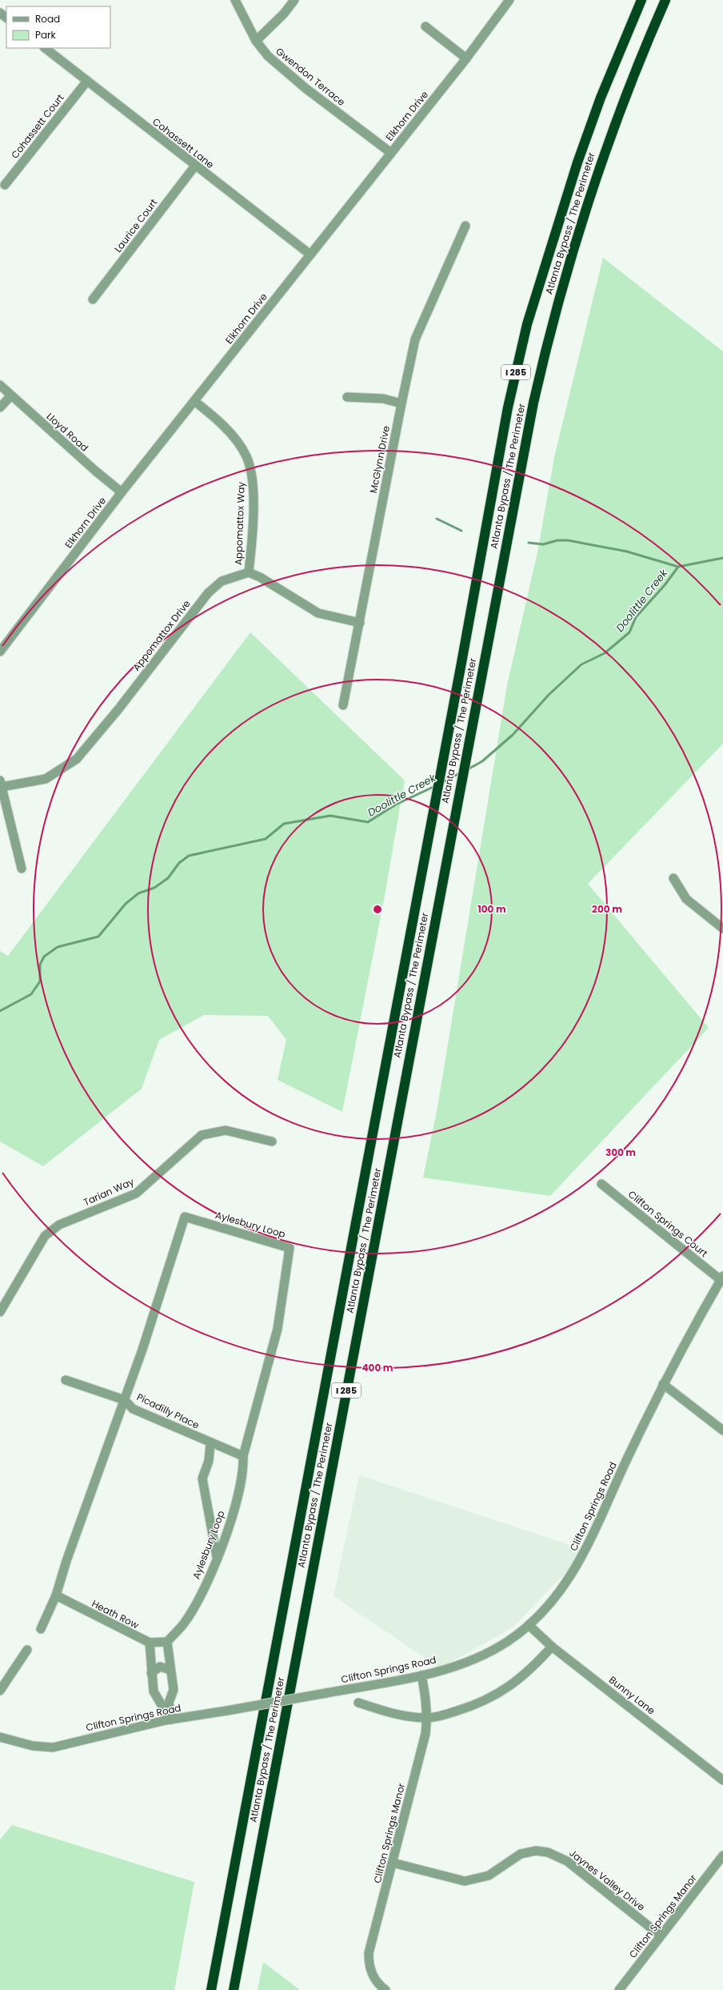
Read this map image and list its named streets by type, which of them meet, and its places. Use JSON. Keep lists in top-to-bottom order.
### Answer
{
  "streets": {
    "highway": ["Atlanta Bypass / The Perimeter", "I 285"],
    "street": [
      "Gwendon Terrace",
      "Elkhorn Drive",
      "Cohassett Court",
      "Cohassett Lane",
      "Laurice Court",
      "Lloyd Road",
      "McGlynn Drive",
      "Appomattox Way",
      "Appomattox Drive",
      "Tarian Way",
      "Clifton Springs Court",
      "Aylesbury Loop",
      "Picadilly Place",
      "Clifton Springs Road",
      "Heath Row",
      "Bunny Lane",
      "Clifton Springs Manor",
      "Jaynes Valley Drive"
    ]
  },
  "crossings": [
    ["Gwendon Terrace", "Elkhorn Drive"],
    ["Elkhorn Drive", "Cohassett Lane"],
    ["Elkhorn Drive", "Lloyd Road"],
    ["Elkhorn Drive", "Appomattox Way"],
    ["Cohassett Court", "Cohassett Lane"],
    ["Cohassett Lane", "Laurice Court"],
    ["Appomattox Way", "Appomattox Drive"],
    ["Clifton Springs Court", "Clifton Springs Road"],
    ["Aylesbury Loop", "Picadilly Place"],
    ["Aylesbury Loop", "Heath Row"],
    ["Clifton Springs Road", "Bunny Lane"],
    ["Clifton Springs Road", "Clifton Springs Manor"],
    ["Clifton Springs Manor", "Jaynes Valley Drive"]
  ],
  "water": ["Doolittle Creek"],
  "legend": ["Road", "Park"],
  "rings": [
    "100 m",
    "200 m",
    "300 m",
    "400 m"
  ]
}
